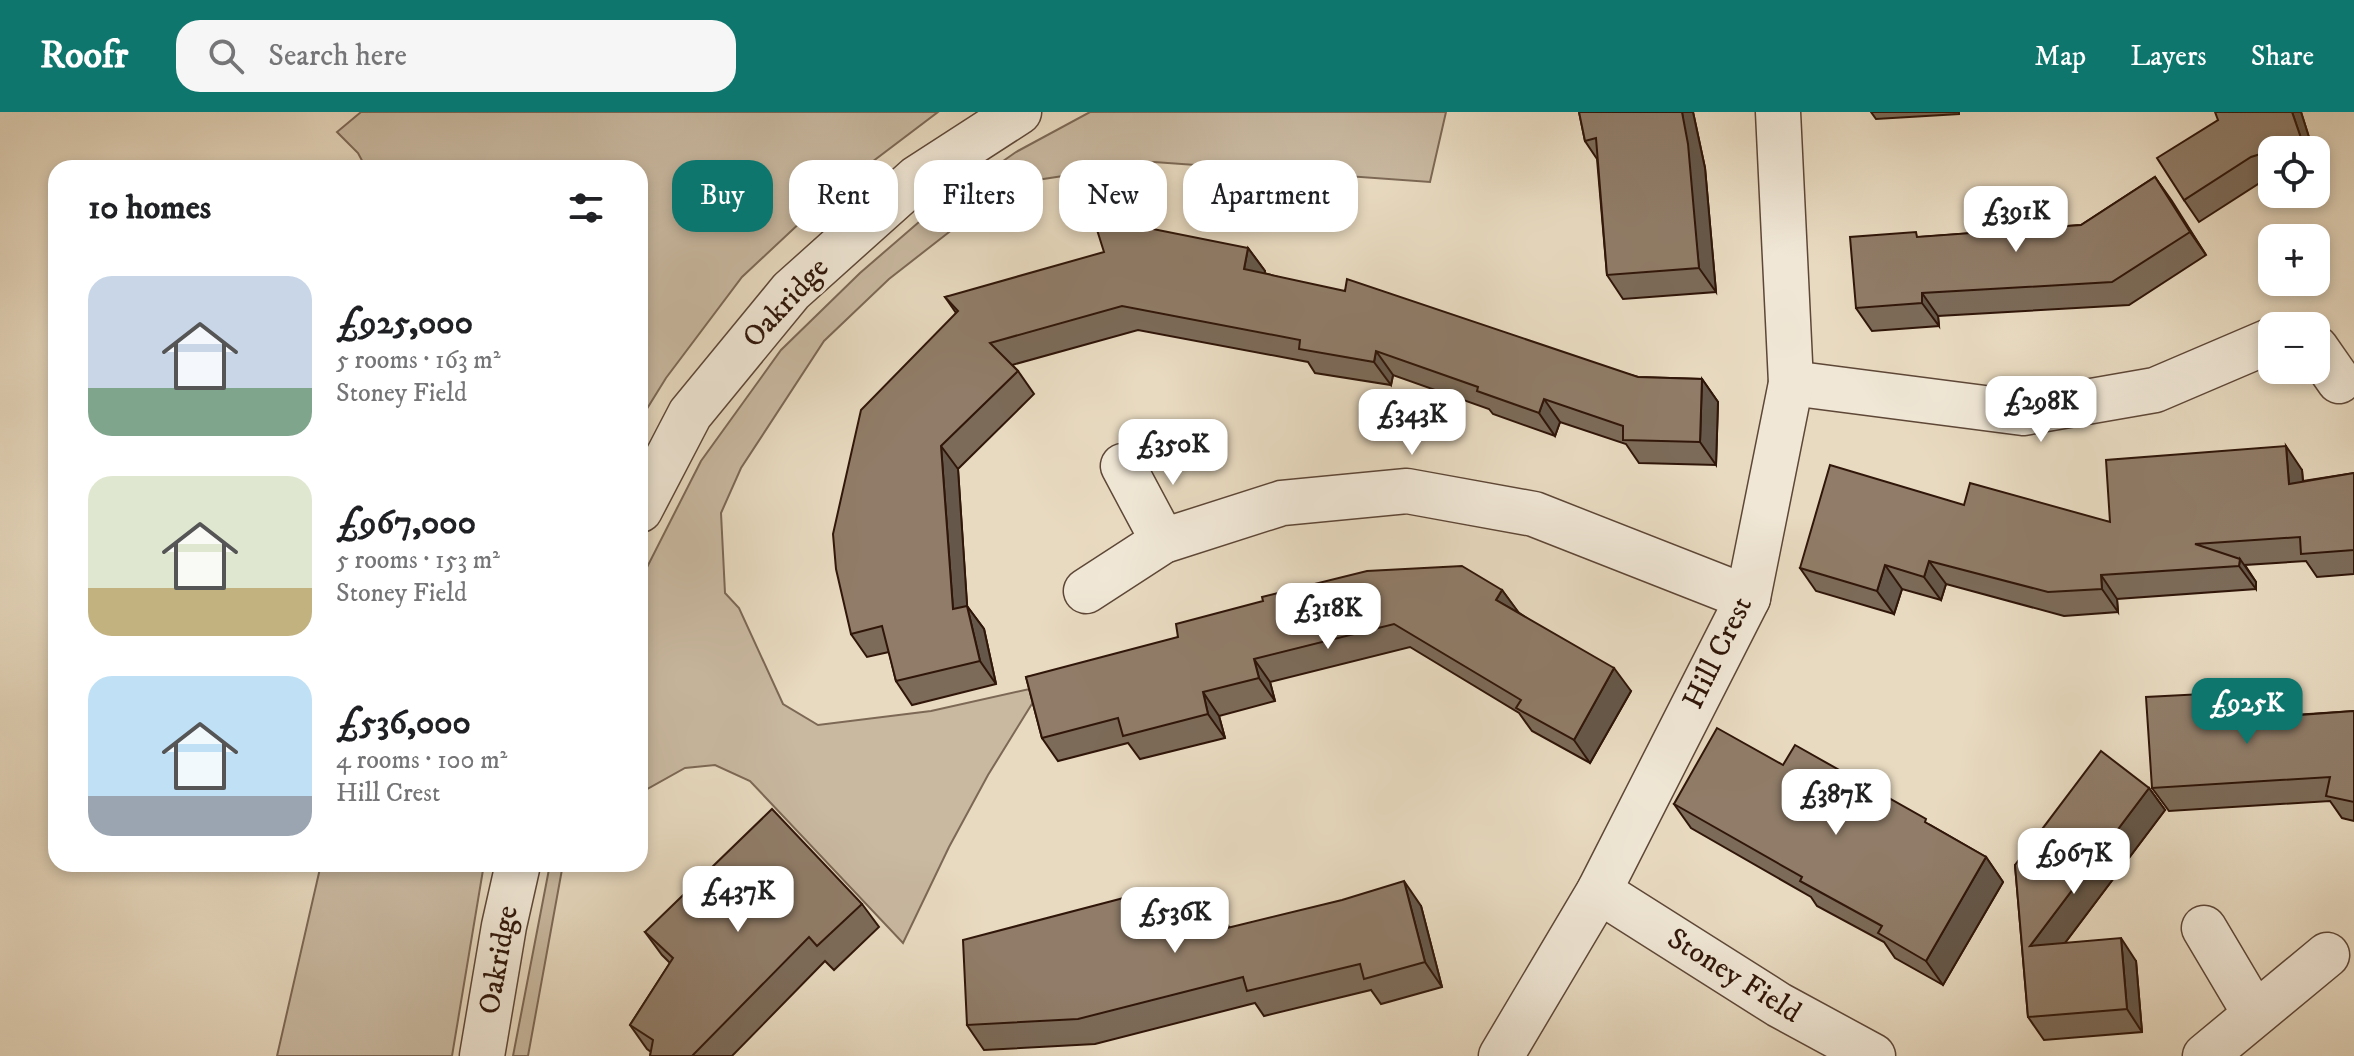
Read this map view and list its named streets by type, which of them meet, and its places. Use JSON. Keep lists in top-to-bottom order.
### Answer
{
  "streets": {
    "street": ["Oakridge", "Hill Crest", "Stoney Field"]
  },
  "crossings": [
    ["Hill Crest", "Stoney Field"]
  ],
  "page": {
    "header": "Roofr",
    "search": "Search here",
    "nav": ["Map", "Layers", "Share"],
    "map_buttons": ["+", "−"],
    "chip": [
      "Buy",
      "Rent",
      "Filters",
      "New",
      "Apartment"
    ],
    "heading": "10 homes",
    "price": [
      "£391K",
      "£298K",
      "£343K",
      "£350K",
      "£318K",
      "£925K",
      "£387K",
      "£967K",
      "£437K",
      "£536K"
    ],
    "list": [
      {
        "name": "£925,000",
        "note": "5 rooms · 163 m² · Stoney Field"
      },
      {
        "name": "£967,000",
        "note": "5 rooms · 153 m² · Stoney Field"
      },
      {
        "name": "£536,000",
        "note": "4 rooms · 100 m² · Hill Crest"
      }
    ]
  }
}
